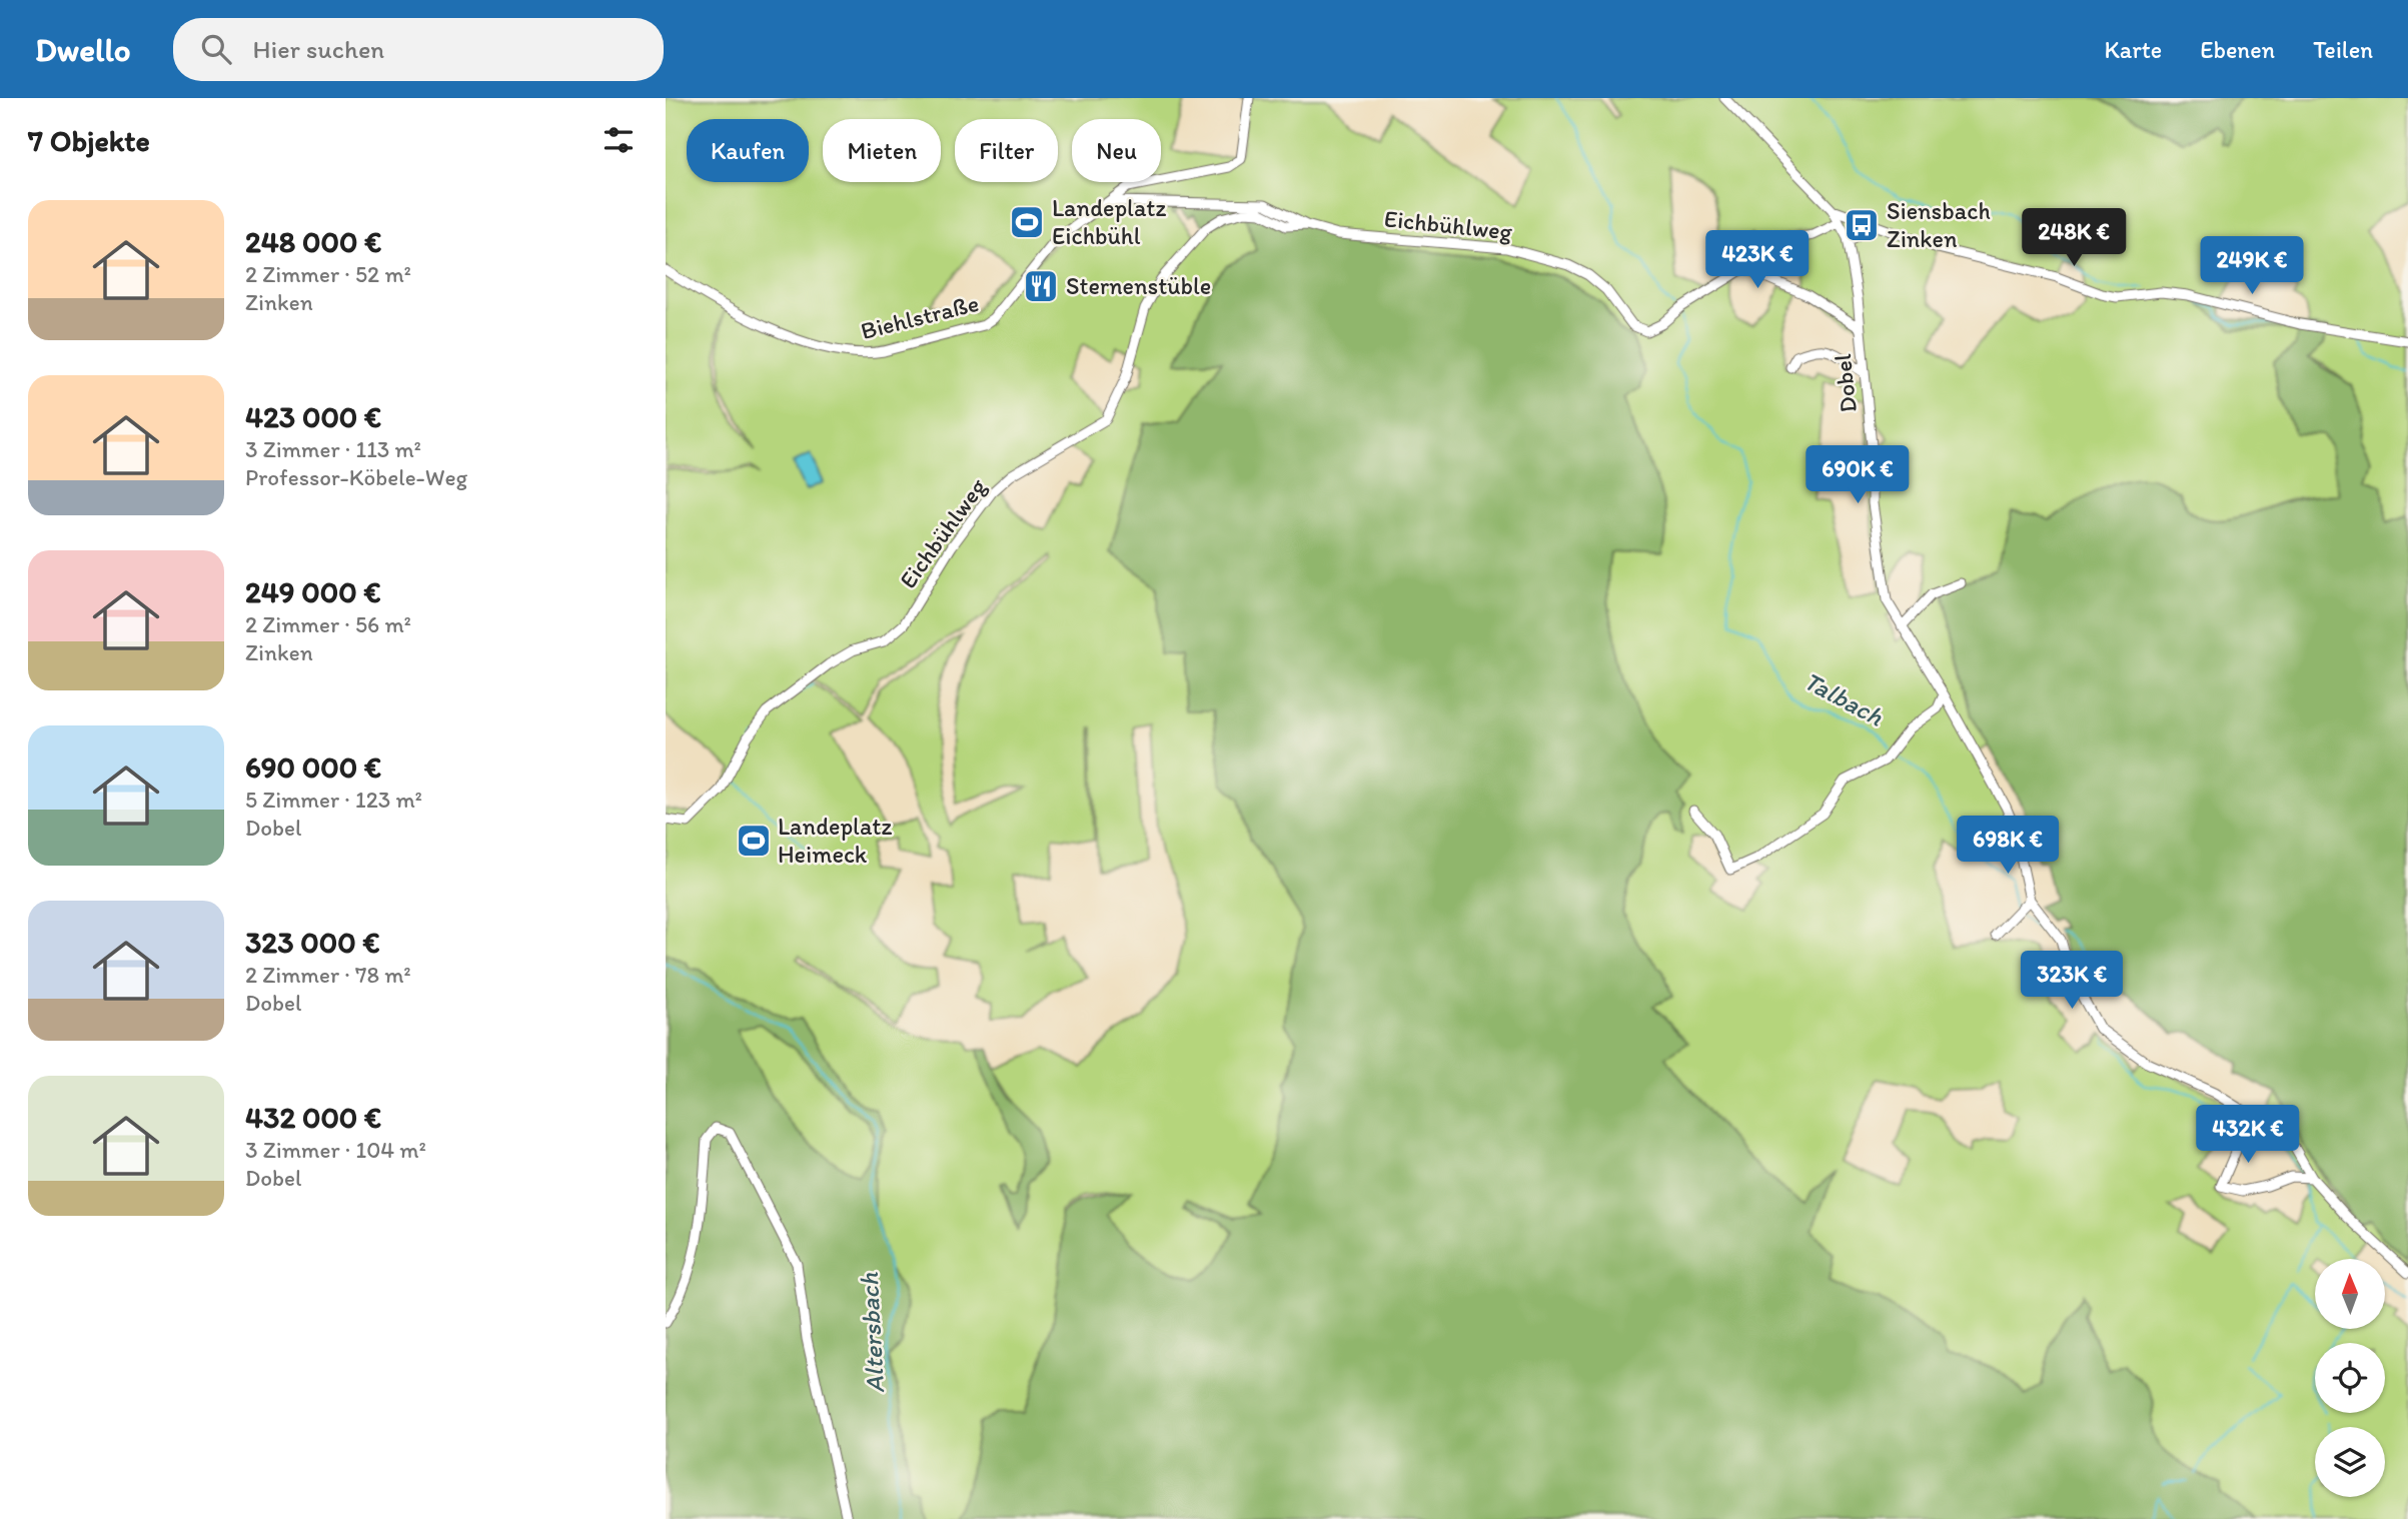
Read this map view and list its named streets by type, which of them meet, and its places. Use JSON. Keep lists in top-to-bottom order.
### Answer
{
  "streets": {
    "street": ["Eichbühlweg", "Biehlstraße", "Dobel"]
  },
  "crossings": [
    ["Eichbühlweg", "Dobel"]
  ],
  "water": ["Talbach", "Altersbach"],
  "places": {
    "sports": ["Landeplatz Eichbühl", "Landeplatz Heimeck"],
    "bus stop": ["Siensbach Zinken"],
    "restaurant": ["Sternenstüble"]
  },
  "north": "top",
  "page": {
    "header": "Dwello",
    "search": "Hier suchen",
    "nav": ["Karte", "Ebenen", "Teilen"],
    "heading": "7 Objekte",
    "chip": [
      "Kaufen",
      "Mieten",
      "Filter",
      "Neu"
    ],
    "list": [
      {
        "name": "248 000 €",
        "note": "2 Zimmer · 52 m² · Zinken"
      },
      {
        "name": "423 000 €",
        "note": "3 Zimmer · 113 m² · Professor-Köbele-Weg"
      },
      {
        "name": "249 000 €",
        "note": "2 Zimmer · 56 m² · Zinken"
      },
      {
        "name": "690 000 €",
        "note": "5 Zimmer · 123 m² · Dobel"
      },
      {
        "name": "323 000 €",
        "note": "2 Zimmer · 78 m² · Dobel"
      },
      {
        "name": "432 000 €",
        "note": "3 Zimmer · 104 m² · Dobel"
      }
    ],
    "price": [
      "248K €",
      "423K €",
      "249K €",
      "690K €",
      "698K €",
      "323K €",
      "432K €"
    ]
  }
}
